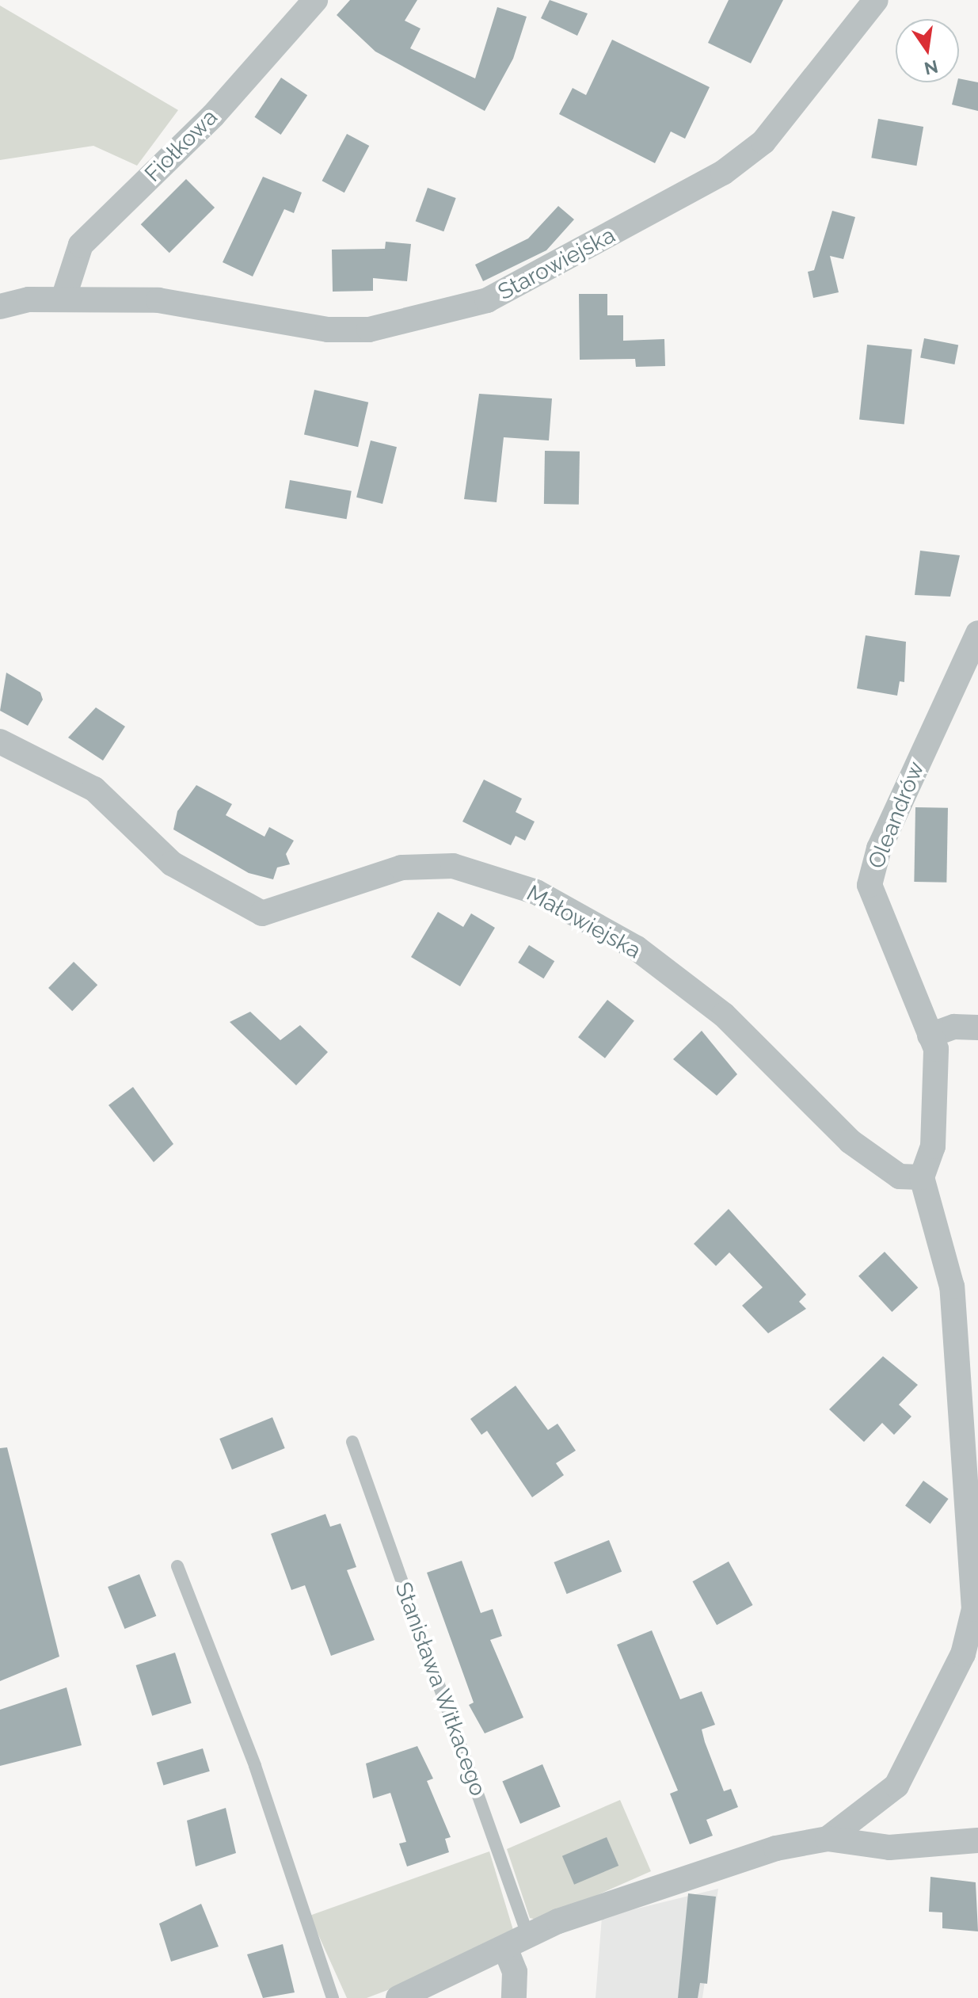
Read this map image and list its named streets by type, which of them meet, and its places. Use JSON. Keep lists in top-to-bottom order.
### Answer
{
  "streets": {
    "street": [
      "Fiołkowa",
      "Starowiejska",
      "Oleandrów",
      "Małowiejska"
    ],
    "lane": ["Stanisława Witkacego"]
  },
  "crossings": [
    ["Fiołkowa", "Starowiejska"]
  ],
  "north": "bottom"
}
